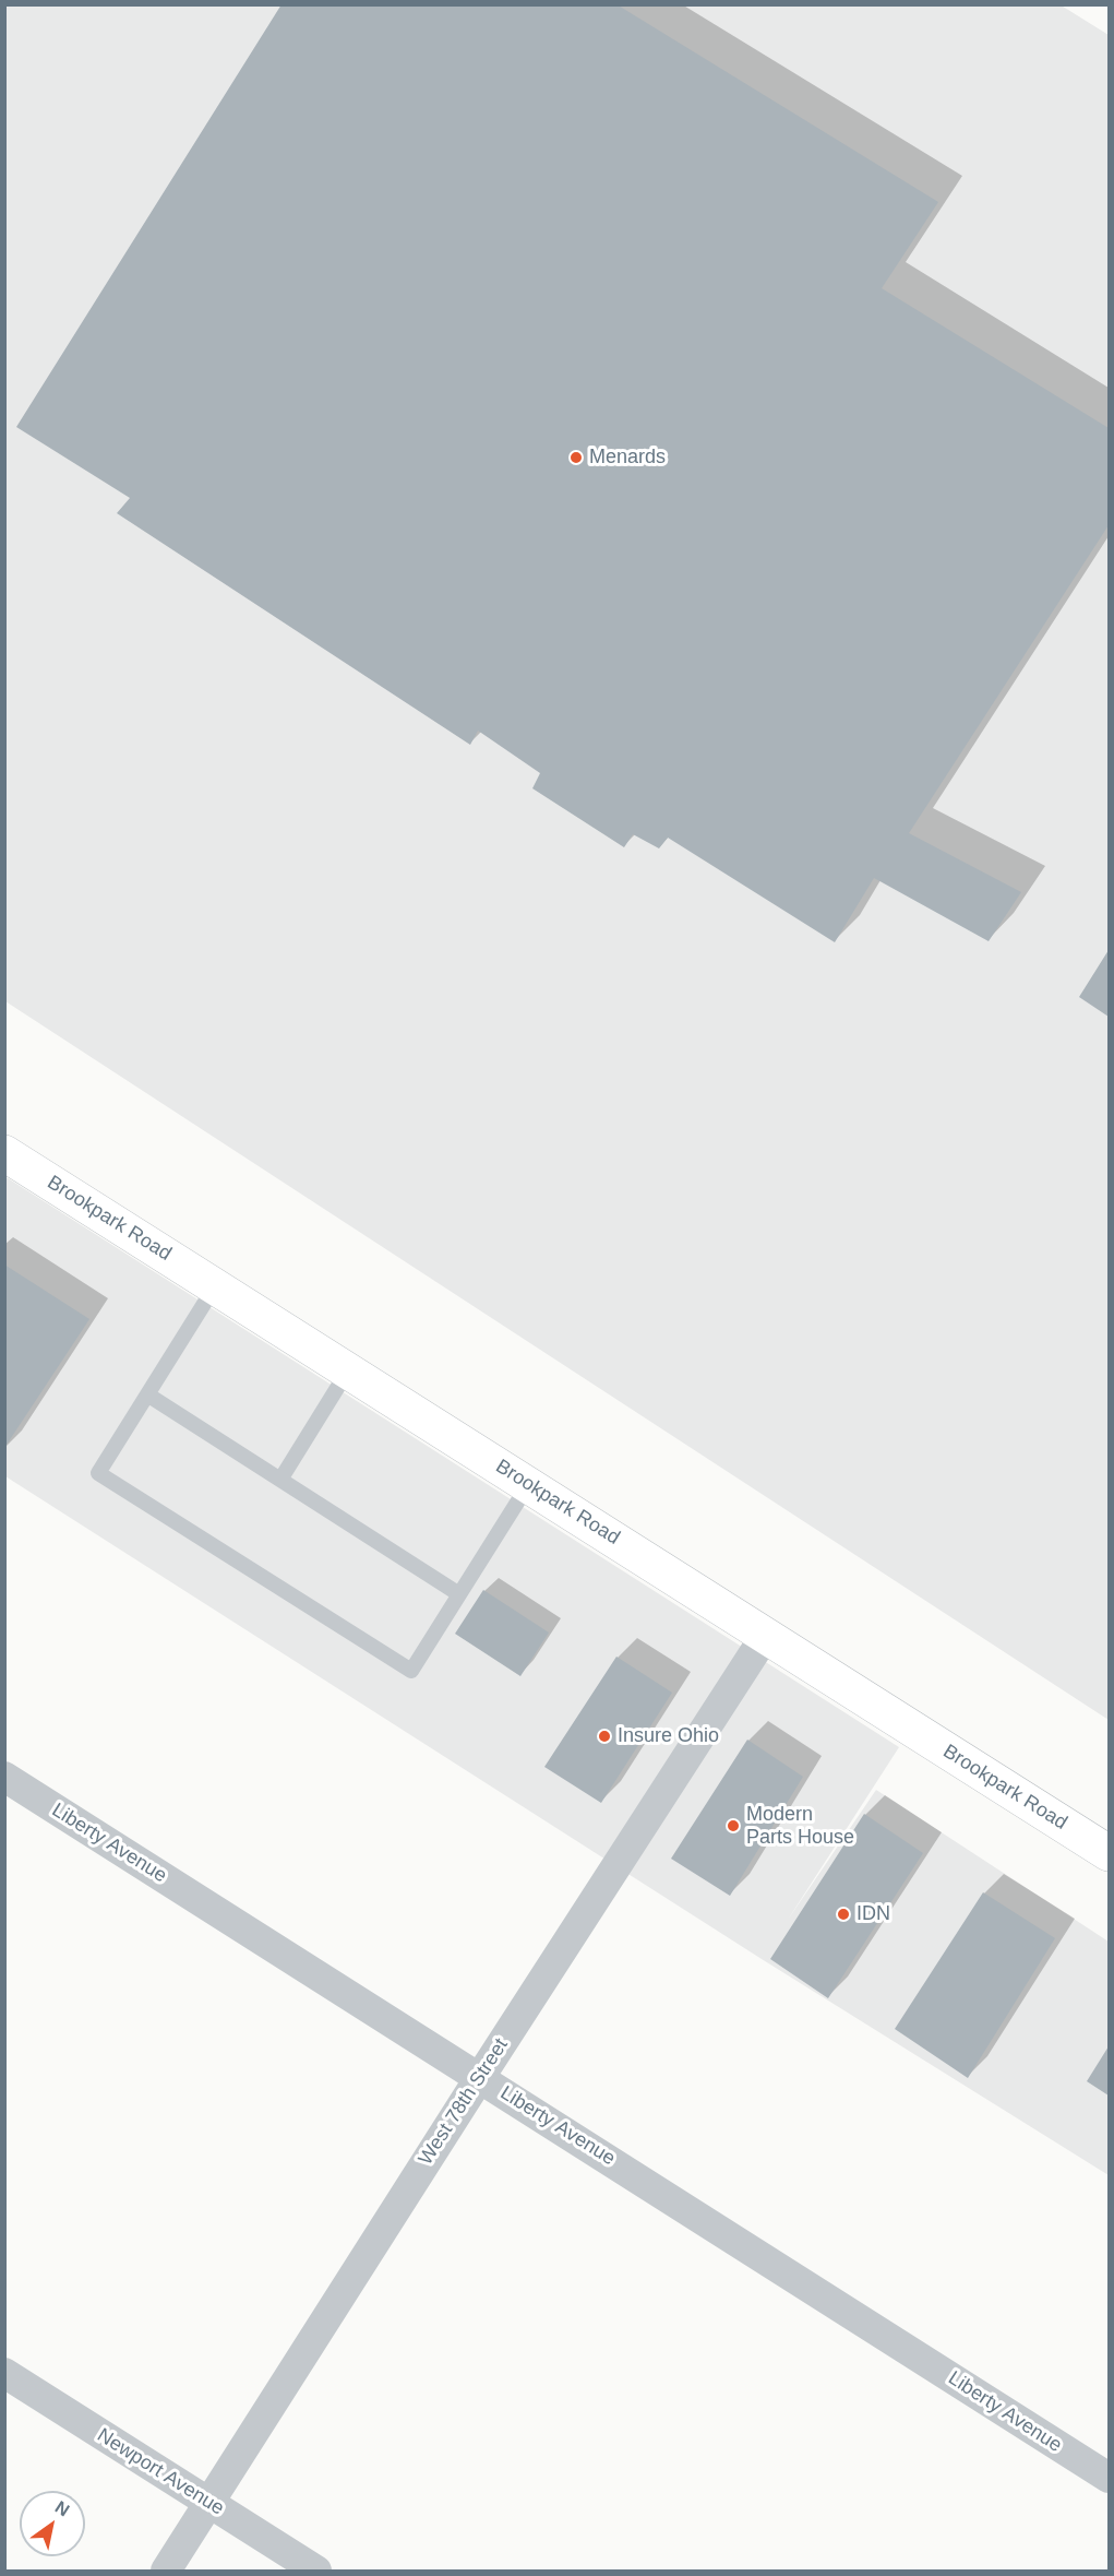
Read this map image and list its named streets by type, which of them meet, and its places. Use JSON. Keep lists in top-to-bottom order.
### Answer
{
  "streets": {
    "main road": ["Brookpark Road"],
    "street": ["Liberty Avenue", "West 78th Street", "Newport Avenue"]
  },
  "crossings": [
    ["Brookpark Road", "West 78th Street"],
    ["Liberty Avenue", "West 78th Street"],
    ["West 78th Street", "Newport Avenue"]
  ],
  "places": [
    "Menards",
    "Insure Ohio",
    "Modern Parts House",
    "IDN"
  ],
  "north": "top right"
}
